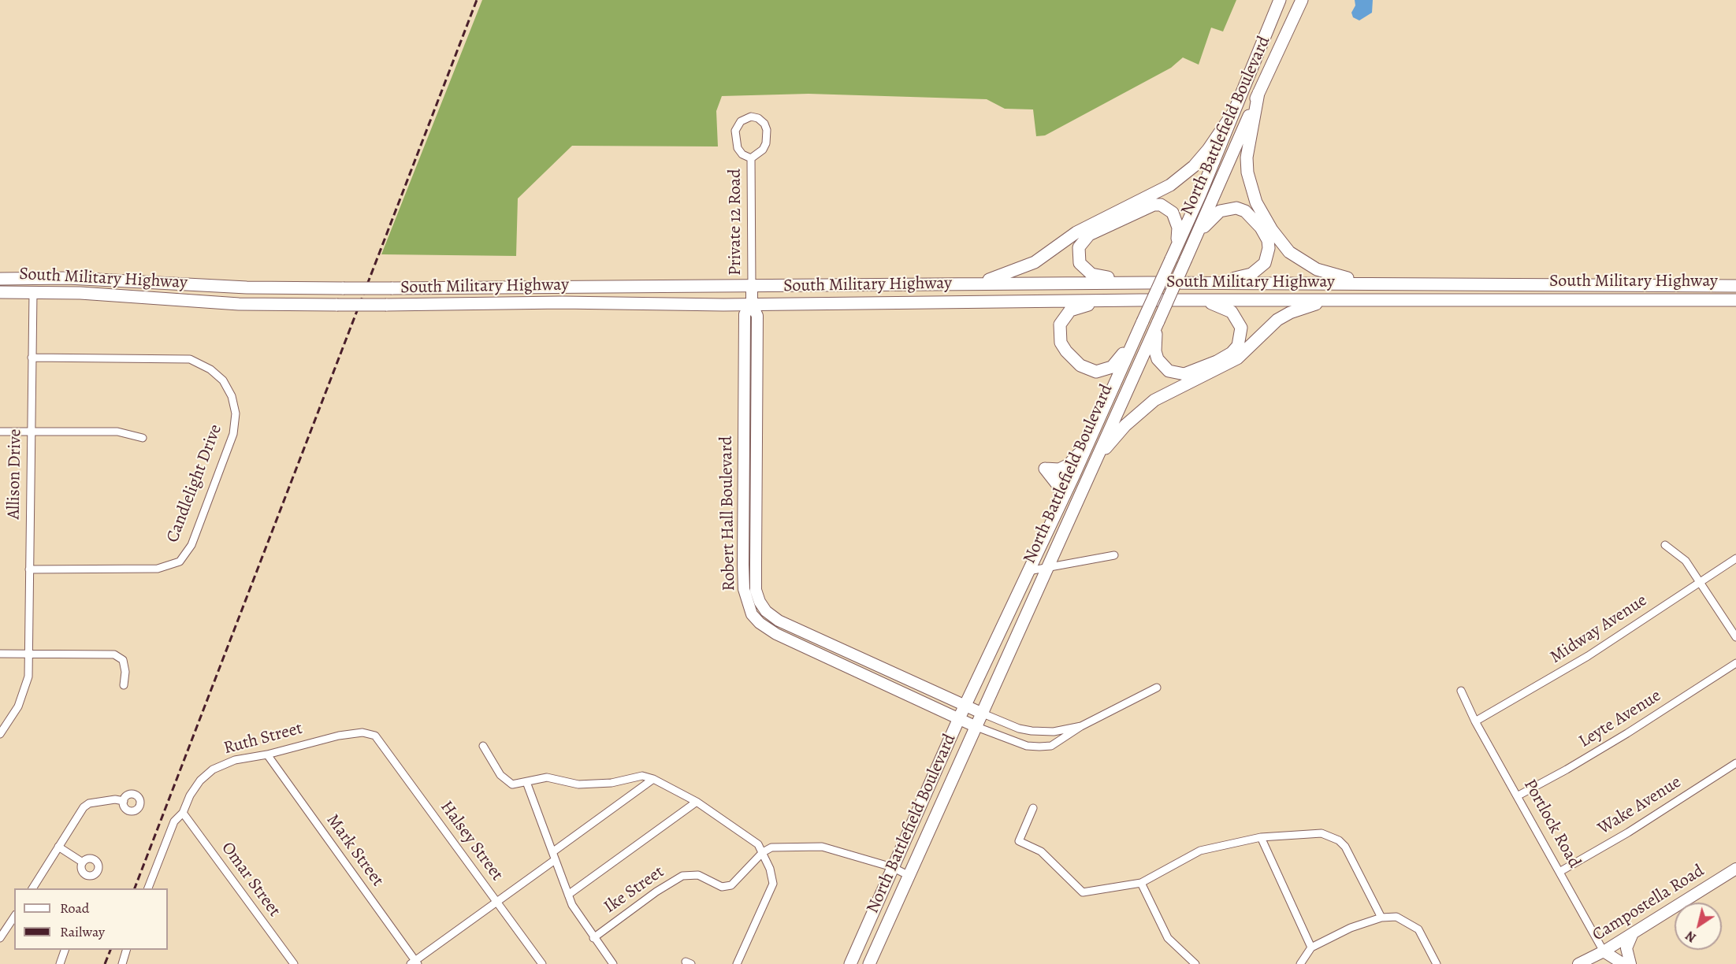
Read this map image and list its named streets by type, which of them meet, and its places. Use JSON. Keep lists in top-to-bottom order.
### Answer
{
  "streets": {
    "main road": ["North Battlefield Boulevard", "South Military Highway"],
    "street": [
      "Private 12 Road",
      "Allison Drive",
      "Candlelight Drive",
      "Robert Hall Boulevard",
      "Midway Avenue",
      "Leyte Avenue",
      "Ruth Street",
      "Wake Avenue",
      "Portlock Road",
      "Halsey Street",
      "Mark Street",
      "Omar Street",
      "Ike Street",
      "Campostella Road"
    ]
  },
  "crossings": [
    ["North Battlefield Boulevard", "Robert Hall Boulevard"],
    ["Private 12 Road", "South Military Highway"],
    ["Private 12 Road", "Robert Hall Boulevard"],
    ["South Military Highway", "Allison Drive"],
    ["South Military Highway", "Robert Hall Boulevard"],
    ["Allison Drive", "Candlelight Drive"],
    ["Midway Avenue", "Portlock Road"],
    ["Leyte Avenue", "Portlock Road"],
    ["Ruth Street", "Halsey Street"],
    ["Ruth Street", "Mark Street"],
    ["Ruth Street", "Omar Street"],
    ["Wake Avenue", "Portlock Road"],
    ["Portlock Road", "Campostella Road"]
  ],
  "legend": ["Road", "Railway"],
  "north": "bottom left"
}
